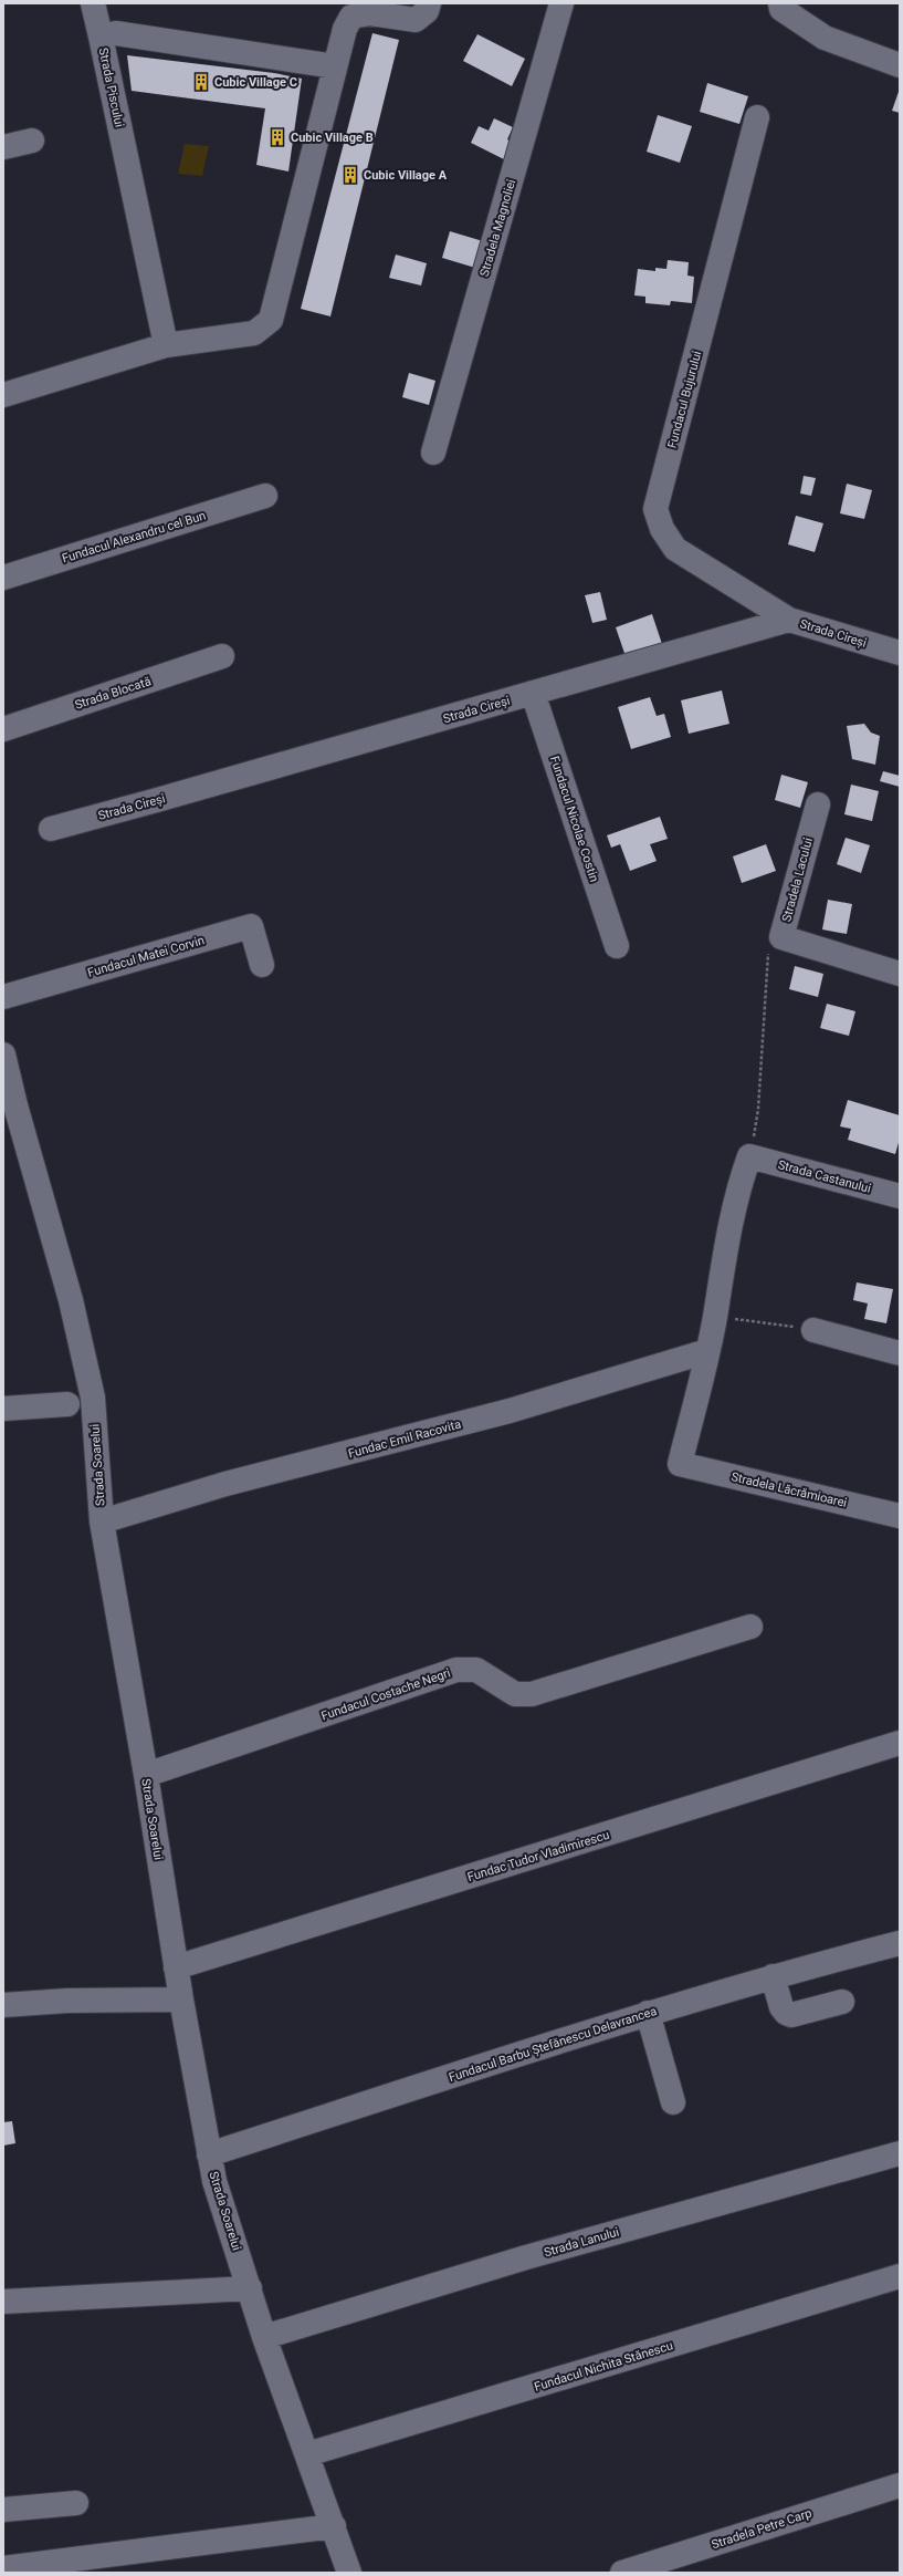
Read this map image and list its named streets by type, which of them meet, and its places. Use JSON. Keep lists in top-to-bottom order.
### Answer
{
  "streets": {
    "street": [
      "Strada Piscului",
      "Stradela Magnoliei",
      "Fundacul Bujurului",
      "Fundacul Alexandru cel Bun",
      "Strada Cireși",
      "Strada Blocată",
      "Fundacul Nicolae Costin",
      "Stradela Lacului",
      "Fundacul Matei Corvin",
      "Strada Castanului",
      "Fundac Emil Racovita",
      "Strada Soarelui",
      "Stradela Lăcrămioarei",
      "Fundacul Costache Negri",
      "Fundac Tudor Vladimirescu",
      "Fundacul Barbu Ștefănescu Delavrancea",
      "Strada Lanului",
      "Fundacul Nichita Stănescu",
      "Stradela Petre Carp"
    ]
  },
  "crossings": [
    ["Fundacul Bujurului", "Strada Cireși"],
    ["Strada Cireși", "Fundacul Nicolae Costin"],
    ["Fundac Emil Racovita", "Strada Soarelui"],
    ["Fundac Emil Racovita", "Stradela Lăcrămioarei"],
    ["Strada Soarelui", "Fundacul Costache Negri"],
    ["Strada Soarelui", "Fundac Tudor Vladimirescu"],
    ["Strada Soarelui", "Fundacul Barbu Ștefănescu Delavrancea"],
    ["Strada Soarelui", "Strada Lanului"],
    ["Strada Soarelui", "Fundacul Nichita Stănescu"]
  ],
  "places": {
    "building": ["Cubic Village C", "Cubic Village B", "Cubic Village A"]
  }
}
